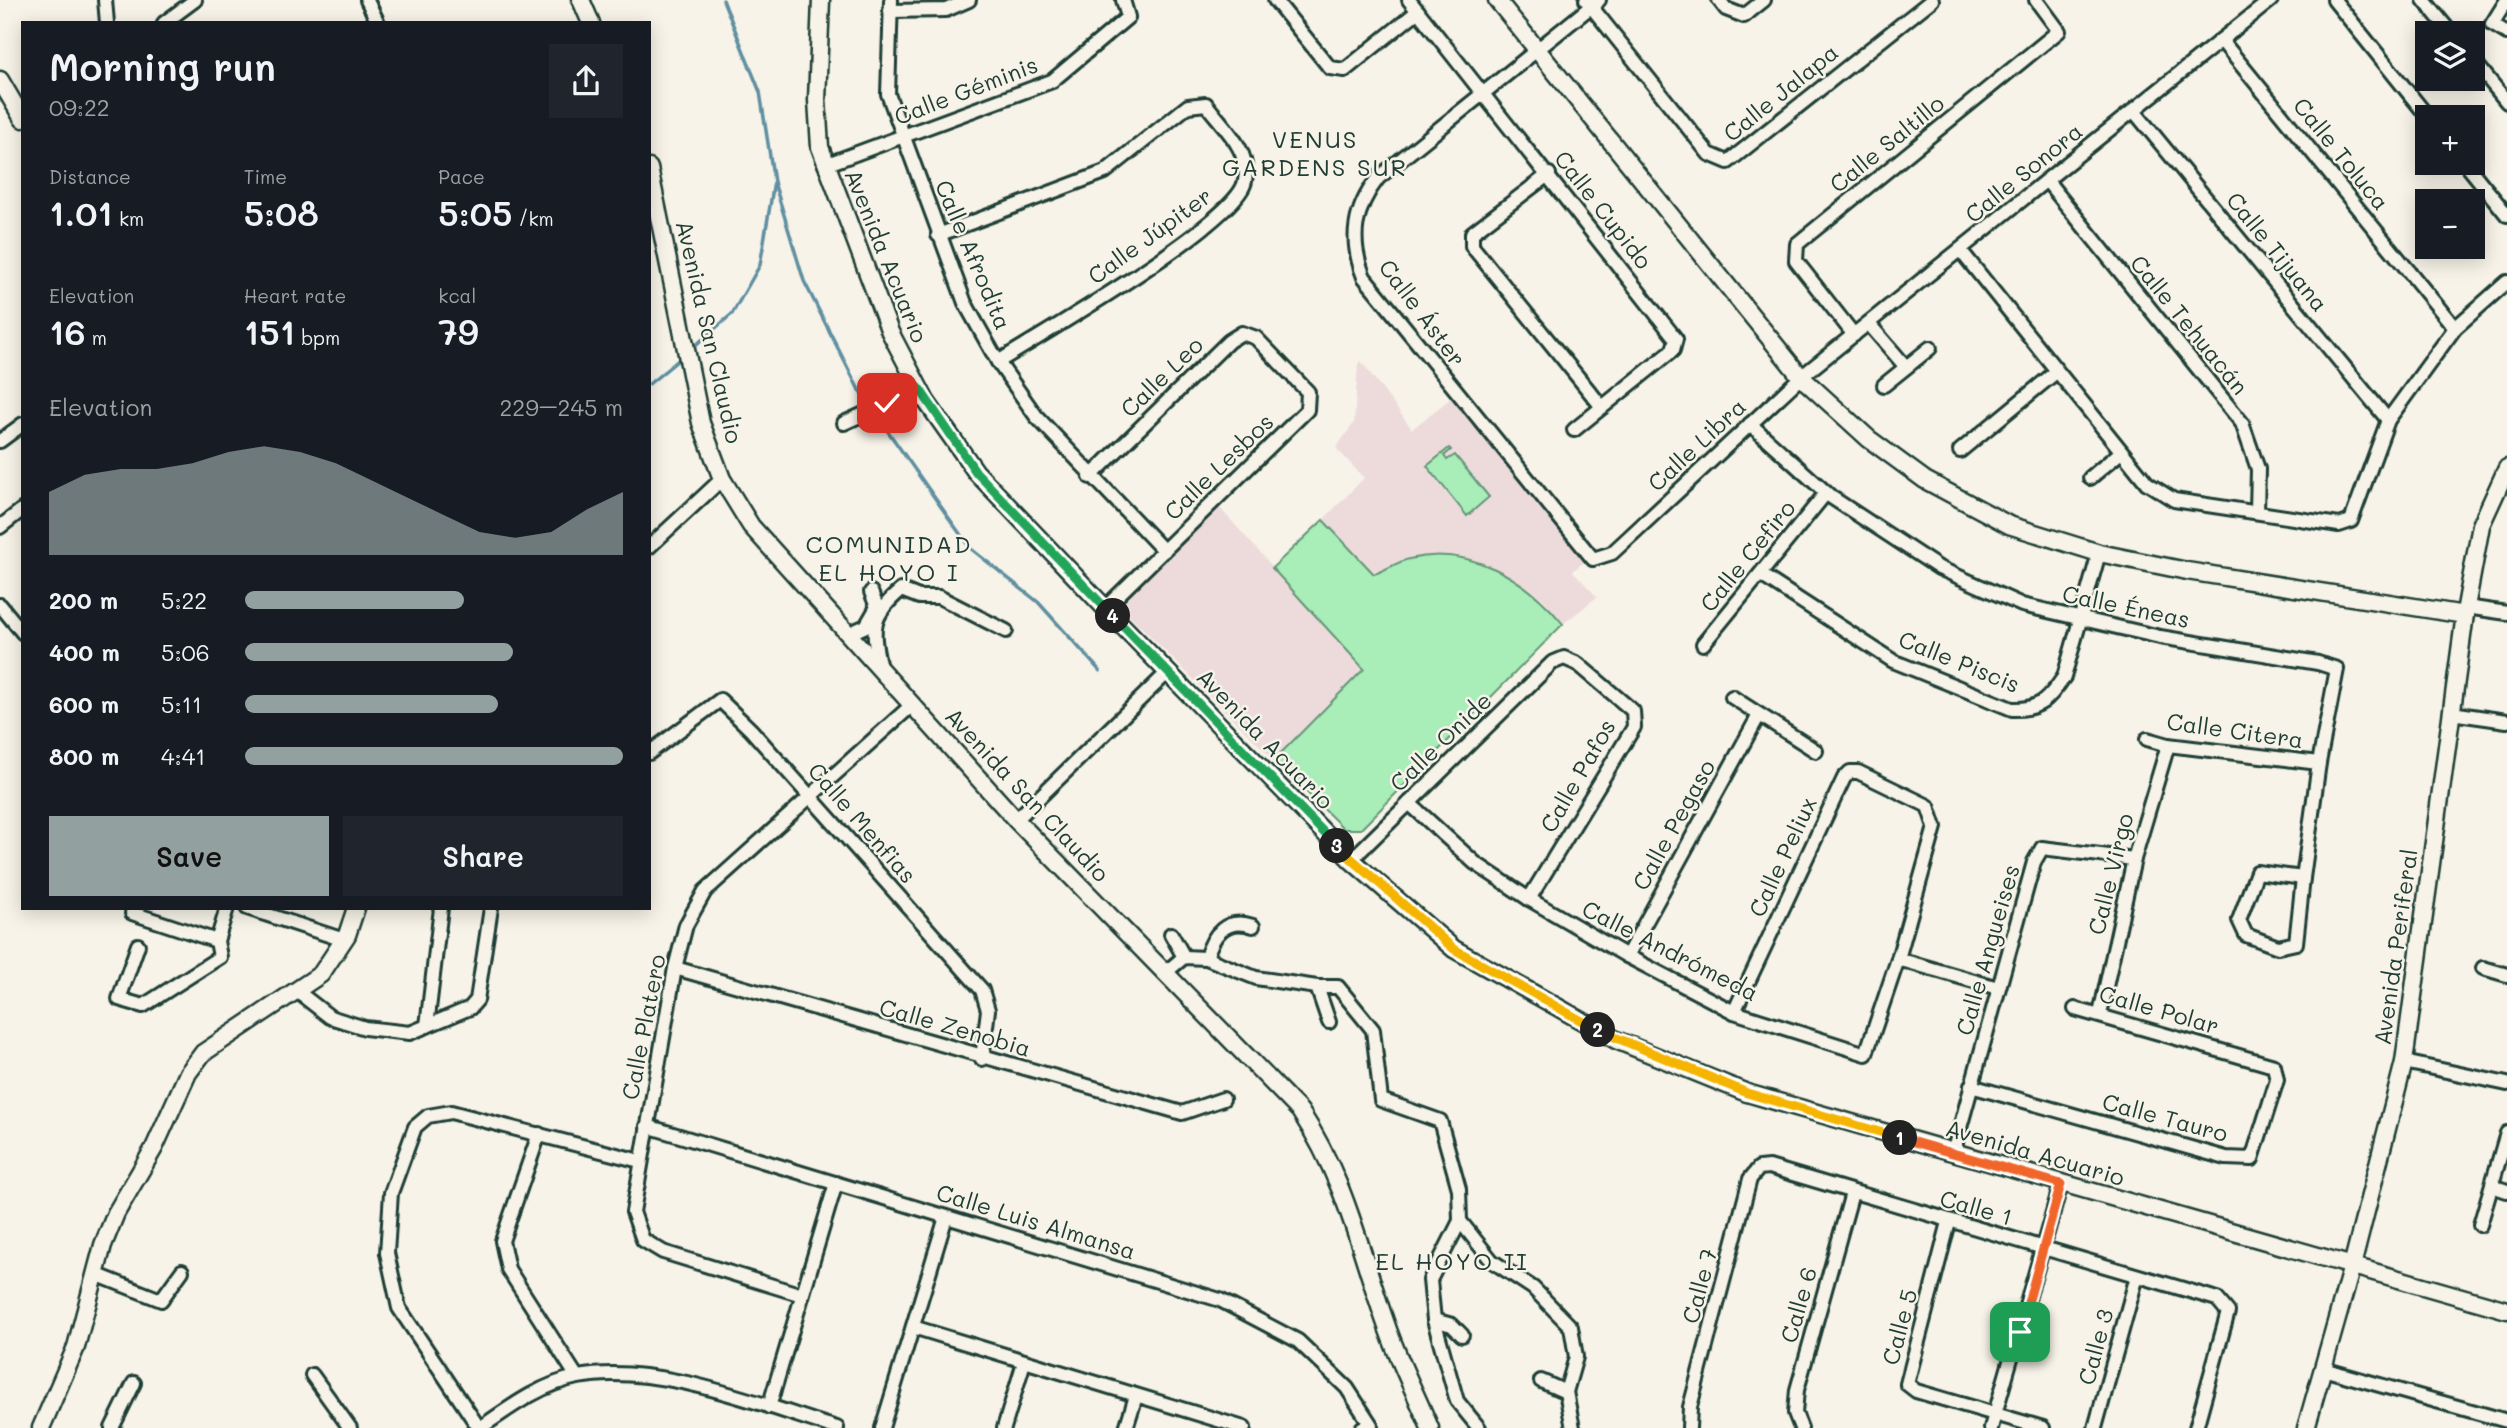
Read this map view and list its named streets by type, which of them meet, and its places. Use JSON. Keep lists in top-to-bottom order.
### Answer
{
  "streets": {
    "street": [
      "Calle Géminis",
      "Calle Jalapa",
      "Calle Saltillo",
      "Calle Toluca",
      "Calle Sonora",
      "Calle Cupido",
      "Calle Júpiter",
      "Calle Tijuana",
      "Calle Afrodita",
      "Avenida Acuario",
      "Calle Áster",
      "Calle Tehuacán",
      "Avenida San Claudio",
      "Calle Leo",
      "Calle Libra",
      "Calle Lesbos",
      "Calle Cefiro",
      "Calle Éneas",
      "Calle Piscis",
      "Calle Citera",
      "Calle Onide",
      "Calle Pafos",
      "Calle Menfias",
      "Calle Pegaso",
      "Calle Peliux",
      "Calle Virgo",
      "Avenida Periferal",
      "Calle Angueises",
      "Calle Andrómeda",
      "Calle Polar",
      "Calle Platero",
      "Calle Zenobia",
      "Calle Tauro",
      "Calle 1",
      "Calle Luis Almansa",
      "Calle 7",
      "Calle 6",
      "Calle 5",
      "Calle 3"
    ]
  },
  "crossings": [
    ["Calle Géminis", "Calle Afrodita"],
    ["Calle Géminis", "Avenida Acuario"],
    ["Calle Jalapa", "Calle Áster"],
    ["Calle Saltillo", "Calle Sonora"],
    ["Calle Toluca", "Calle Sonora"],
    ["Calle Sonora", "Calle Tijuana"],
    ["Calle Sonora", "Calle Tehuacán"],
    ["Calle Sonora", "Calle Libra"],
    ["Calle Cupido", "Calle Áster"],
    ["Calle Júpiter", "Calle Afrodita"],
    ["Calle Afrodita", "Calle Leo"],
    ["Calle Afrodita", "Calle Lesbos"],
    ["Avenida Acuario", "Calle Lesbos"],
    ["Avenida Acuario", "Calle Onide"],
    ["Avenida Acuario", "Avenida Periferal"],
    ["Avenida Acuario", "Calle Angueises"],
    ["Calle Áster", "Calle Libra"],
    ["Avenida San Claudio", "Calle Platero"],
    ["Calle Leo", "Calle Lesbos"],
    ["Calle Libra", "Calle Éneas"],
    ["Calle Cefiro", "Calle Éneas"],
    ["Calle Cefiro", "Calle Piscis"],
    ["Calle Éneas", "Calle Piscis"],
    ["Calle Éneas", "Calle Citera"],
    ["Calle Citera", "Calle Virgo"],
    ["Calle Onide", "Calle Pafos"],
    ["Calle Onide", "Calle Andrómeda"],
    ["Calle Pafos", "Calle Andrómeda"],
    ["Calle Menfias", "Calle Platero"],
    ["Calle Menfias", "Calle Zenobia"],
    ["Calle Pegaso", "Calle Andrómeda"],
    ["Calle Peliux", "Calle Andrómeda"],
    ["Calle Virgo", "Calle Angueises"],
    ["Calle Virgo", "Calle Polar"],
    ["Calle Angueises", "Calle Tauro"],
    ["Calle Polar", "Calle Tauro"],
    ["Calle Platero", "Calle Zenobia"],
    ["Calle Platero", "Calle Luis Almansa"],
    ["Calle 1", "Calle 7"],
    ["Calle 1", "Calle 6"],
    ["Calle 1", "Calle 5"],
    ["Calle 1", "Calle 3"]
  ],
  "districts": ["VENUS GARDENS SUR", "COMUNIDAD EL HOYO I", "EL HOYO II"],
  "page": {
    "map_buttons": ["+", "−"],
    "heading": ["Morning run", "09:22"],
    "stats": [
      ["Distance", "1.01 km"],
      ["Time", "5:08"],
      ["Pace", "5:05 /km"],
      ["Elevation", "16 m"],
      ["Heart rate", "151 bpm"],
      ["kcal", "79"]
    ],
    "chart": ["Elevation", "229–245 m"],
    "list": [
      {
        "name": "200 m",
        "note": "5:22"
      },
      {
        "name": "400 m",
        "note": "5:06"
      },
      {
        "name": "600 m",
        "note": "5:11"
      },
      {
        "name": "800 m",
        "note": "4:41"
      }
    ],
    "pins": [
      "4",
      "3",
      "2",
      "1"
    ],
    "buttons": ["Save", "Share"]
  }
}
